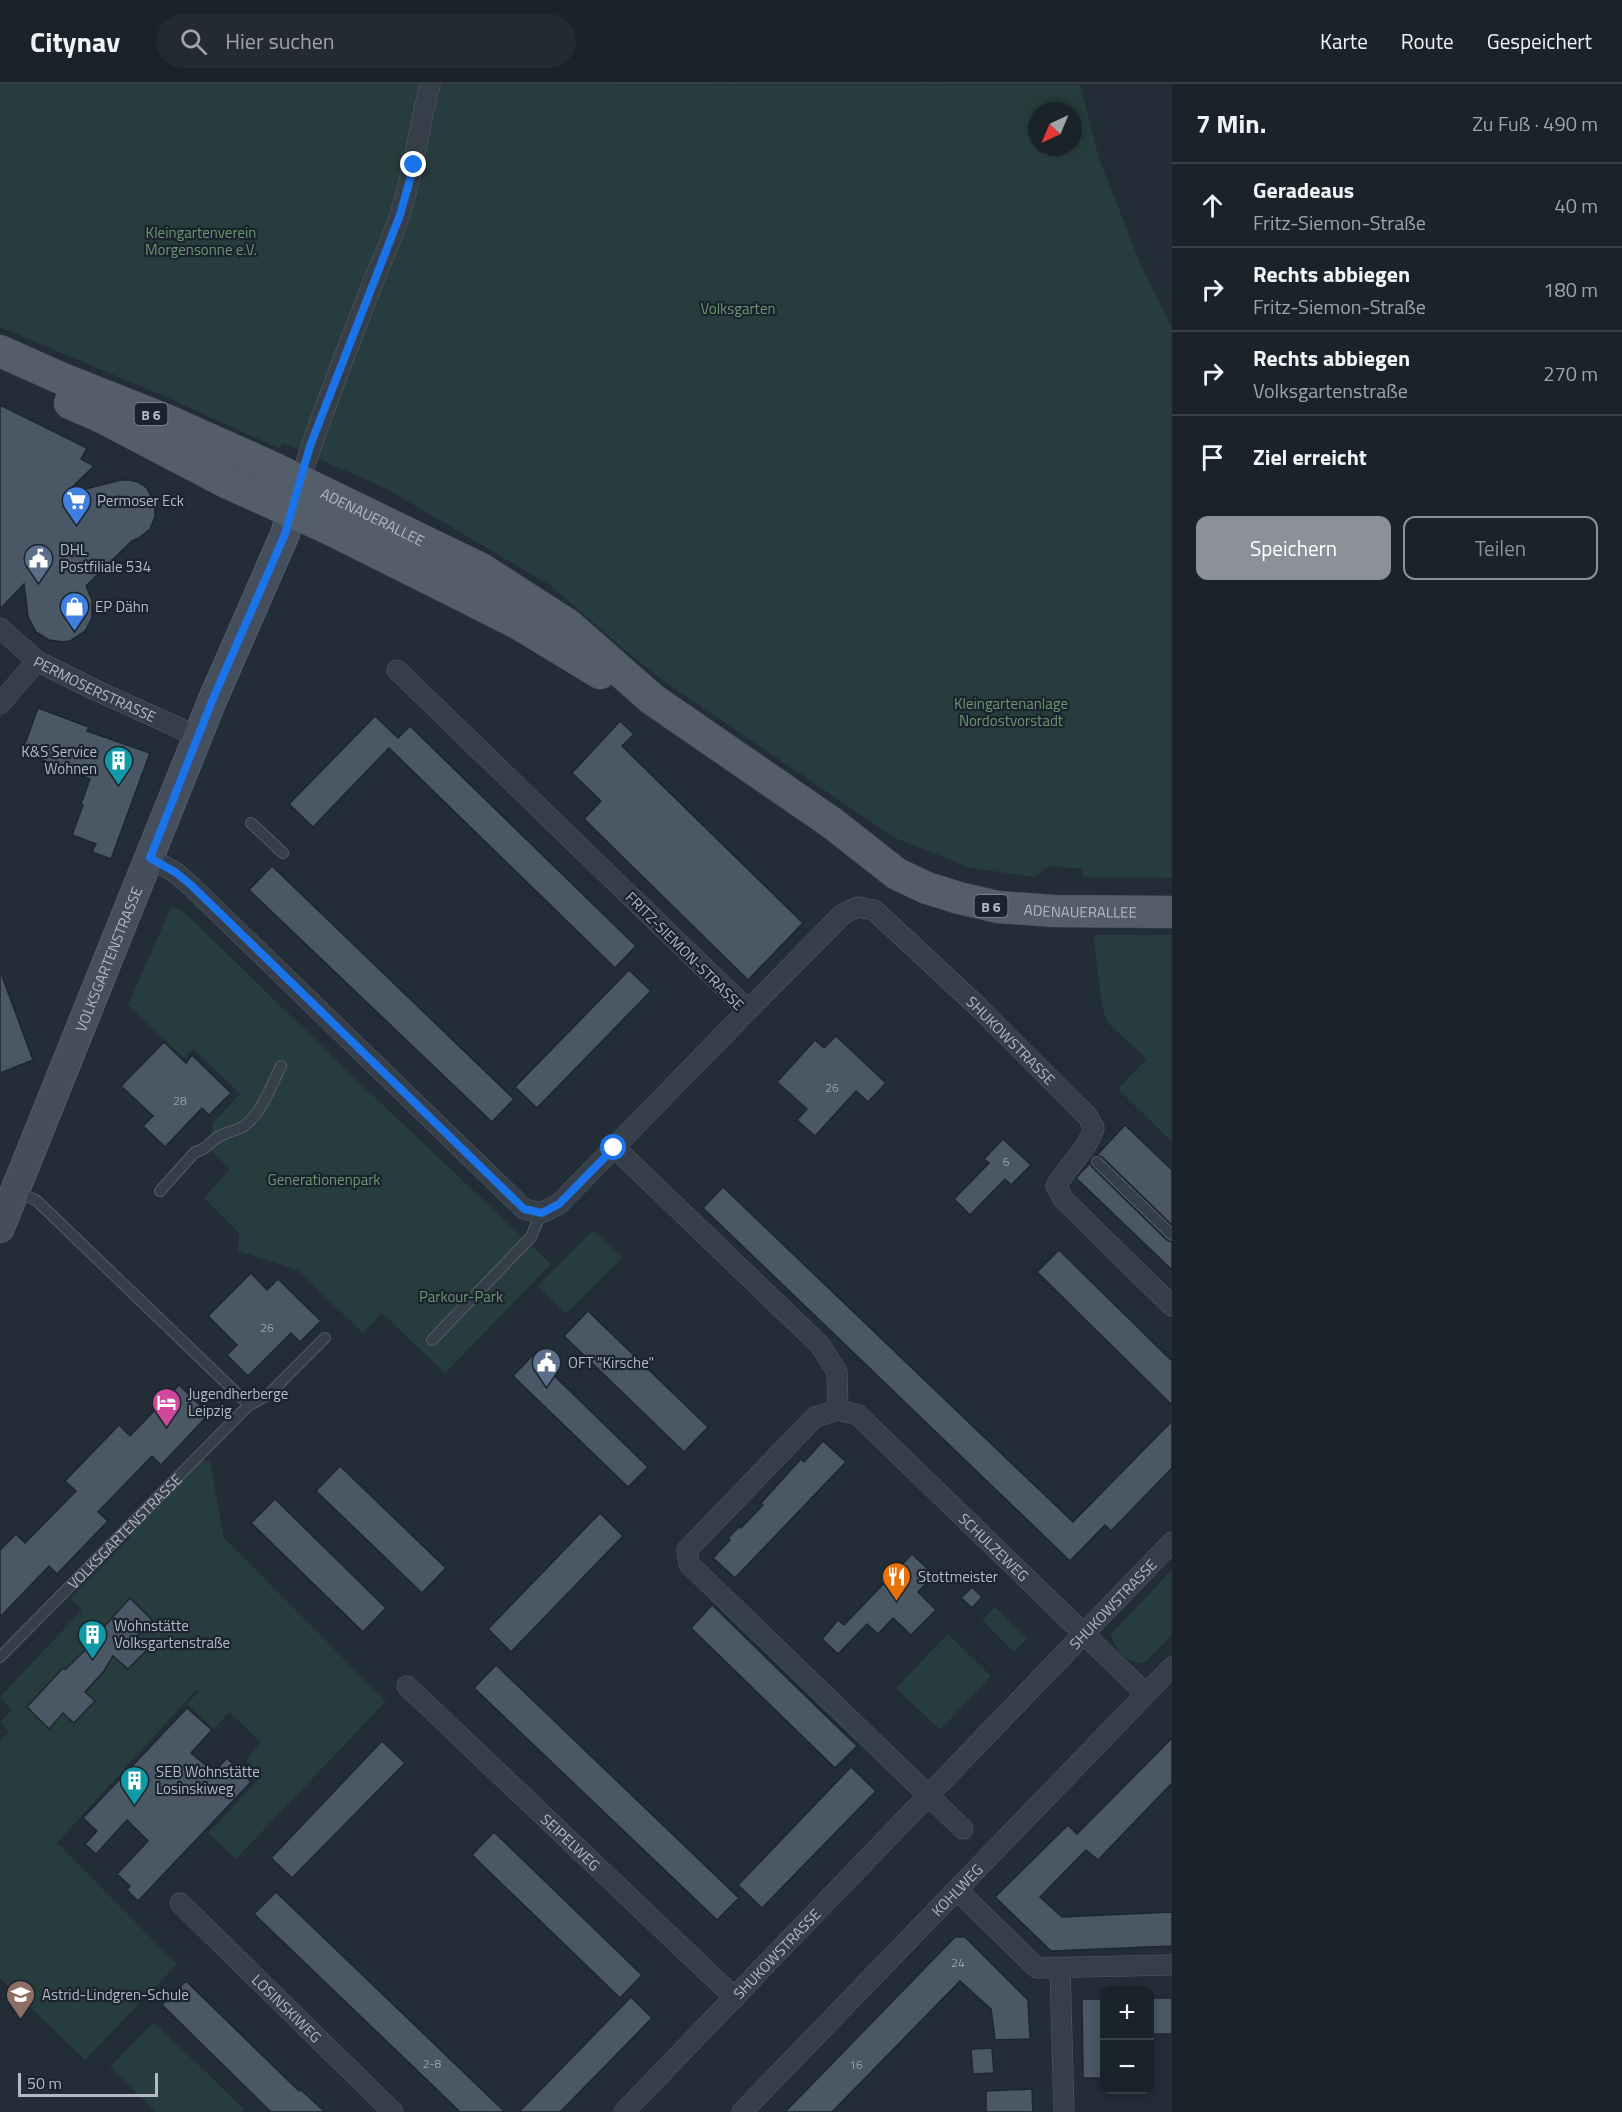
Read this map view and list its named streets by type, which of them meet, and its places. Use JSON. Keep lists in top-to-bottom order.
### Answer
{
  "streets": {
    "main road": ["B 6", "ADENAUERALLEE", "VOLKSGARTENSTRASSE"],
    "street": [
      "PERMOSERSTRASSE",
      "FRITZ-SIEMON-STRASSE",
      "SHUKOWSTRASSE",
      "SCHULZEWEG",
      "SEIPELWEG",
      "KOHLWEG",
      "LOSINSKIWEG"
    ]
  },
  "crossings": [
    ["ADENAUERALLEE", "VOLKSGARTENSTRASSE"],
    ["PERMOSERSTRASSE", "VOLKSGARTENSTRASSE"],
    ["FRITZ-SIEMON-STRASSE", "SHUKOWSTRASSE"],
    ["SHUKOWSTRASSE", "SCHULZEWEG"],
    ["SHUKOWSTRASSE", "SEIPELWEG"],
    ["SCHULZEWEG", "KOHLWEG"]
  ],
  "parks": [
    "Kleingartenverein Morgensonne e.V.",
    "Volksgarten",
    "Kleingartenanlage Nordostvorstadt",
    "Generationenpark",
    "Parkour-Park"
  ],
  "places": {
    "supermarket": ["Permoser Eck"],
    "public building": ["DHL Postfiliale 534", "OFT \"Kirsche\""],
    "shop": ["EP Dähn"],
    "building": ["K&S Service Wohnen", "Wohnstätte Volksgartenstraße", "SEB Wohnstätte Losinskiweg"],
    "hotel": ["Jugendherberge Leipzig"],
    "restaurant": ["Stottmeister"],
    "school or university": ["Astrid-Lindgren-Schule"]
  },
  "house_numbers": [
    "26",
    "28",
    "6",
    "26",
    "24",
    "2-8",
    "16"
  ],
  "scale_bar": "50 m",
  "north": "bottom left",
  "page": {
    "header": "Citynav",
    "search": "Hier suchen",
    "nav": ["Karte", "Route", "Gespeichert"],
    "heading": ["7 Min.", "Zu Fuß · 490 m"],
    "list": [
      ["Geradeaus", "Fritz-Siemon-Straße", "40 m"],
      ["Rechts abbiegen", "Fritz-Siemon-Straße", "180 m"],
      ["Rechts abbiegen", "Volksgartenstraße", "270 m"],
      "Ziel erreicht"
    ],
    "buttons": ["Speichern", "Teilen"],
    "map_buttons": ["+", "−"],
    "scale": "50 m"
  }
}
